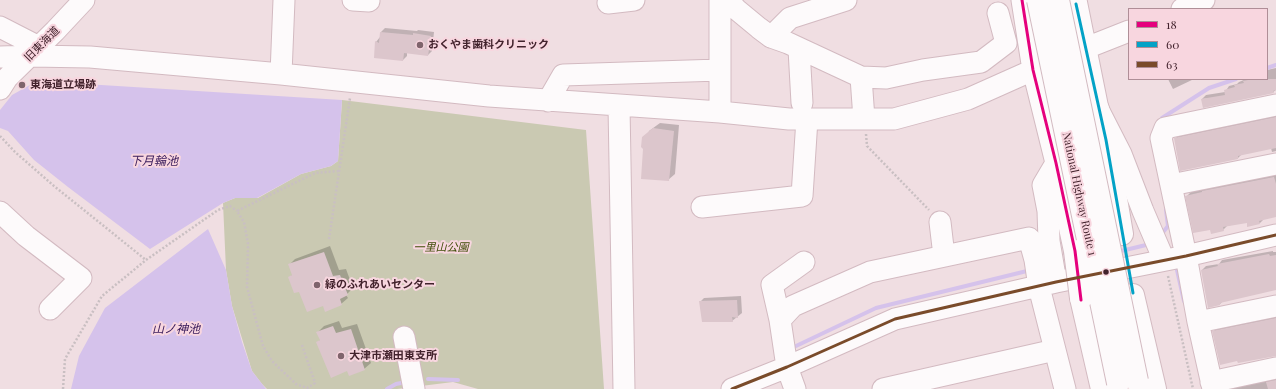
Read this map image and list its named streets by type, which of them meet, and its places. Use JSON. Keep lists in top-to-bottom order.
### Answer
{
  "streets": {
    "highway": ["National Highway Route 1"],
    "street": ["旧東海道"]
  },
  "water": ["下月輪池", "山ノ神池"],
  "parks": ["一里山公園"],
  "places": [
    "おくやま歯科クリニック",
    "東海道立場跡",
    "緑のふれあいセンター",
    "大津市瀬田東支所"
  ],
  "lines": ["transit line 18", "transit line 60", "transit line 63"],
  "legend": ["18", "60", "63"]
}
